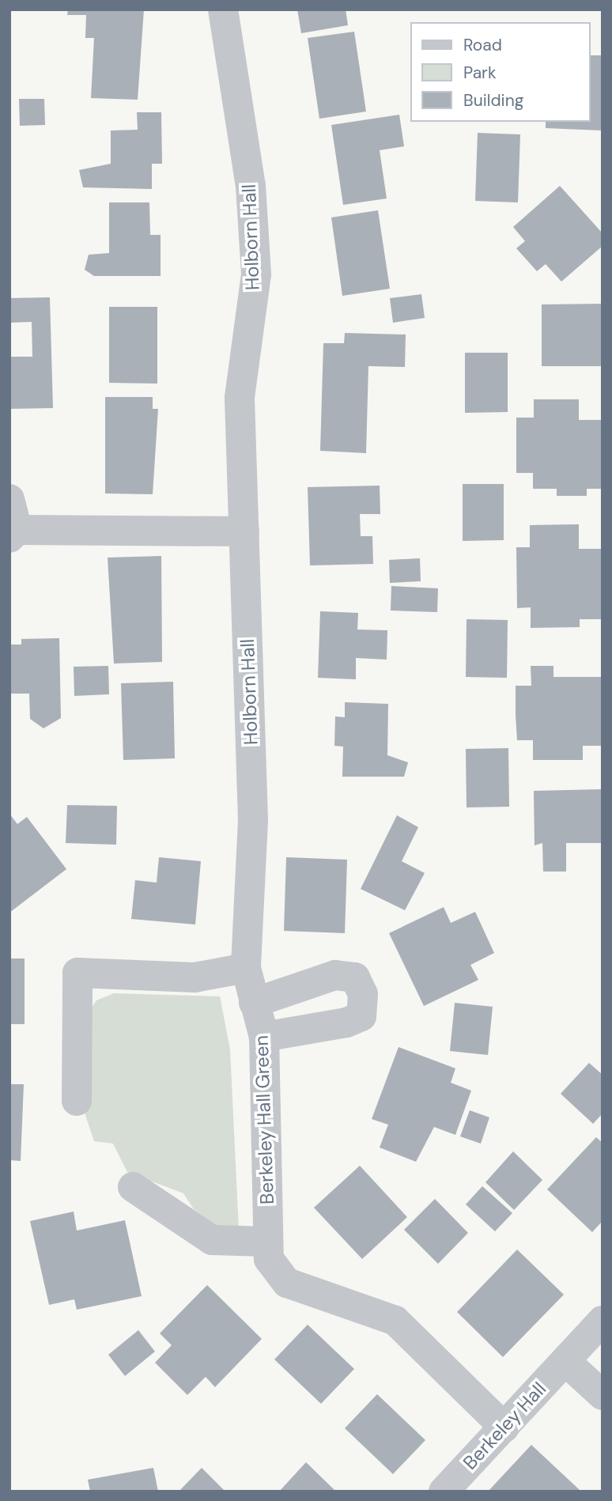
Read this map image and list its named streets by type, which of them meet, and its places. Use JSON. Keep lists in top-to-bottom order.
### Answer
{
  "streets": {
    "street": ["Holborn Hall", "Berkeley Hall Green", "Berkeley Hall"]
  },
  "crossings": [
    ["Holborn Hall", "Berkeley Hall Green"],
    ["Berkeley Hall Green", "Berkeley Hall"]
  ],
  "legend": ["Road", "Park", "Building"]
}
